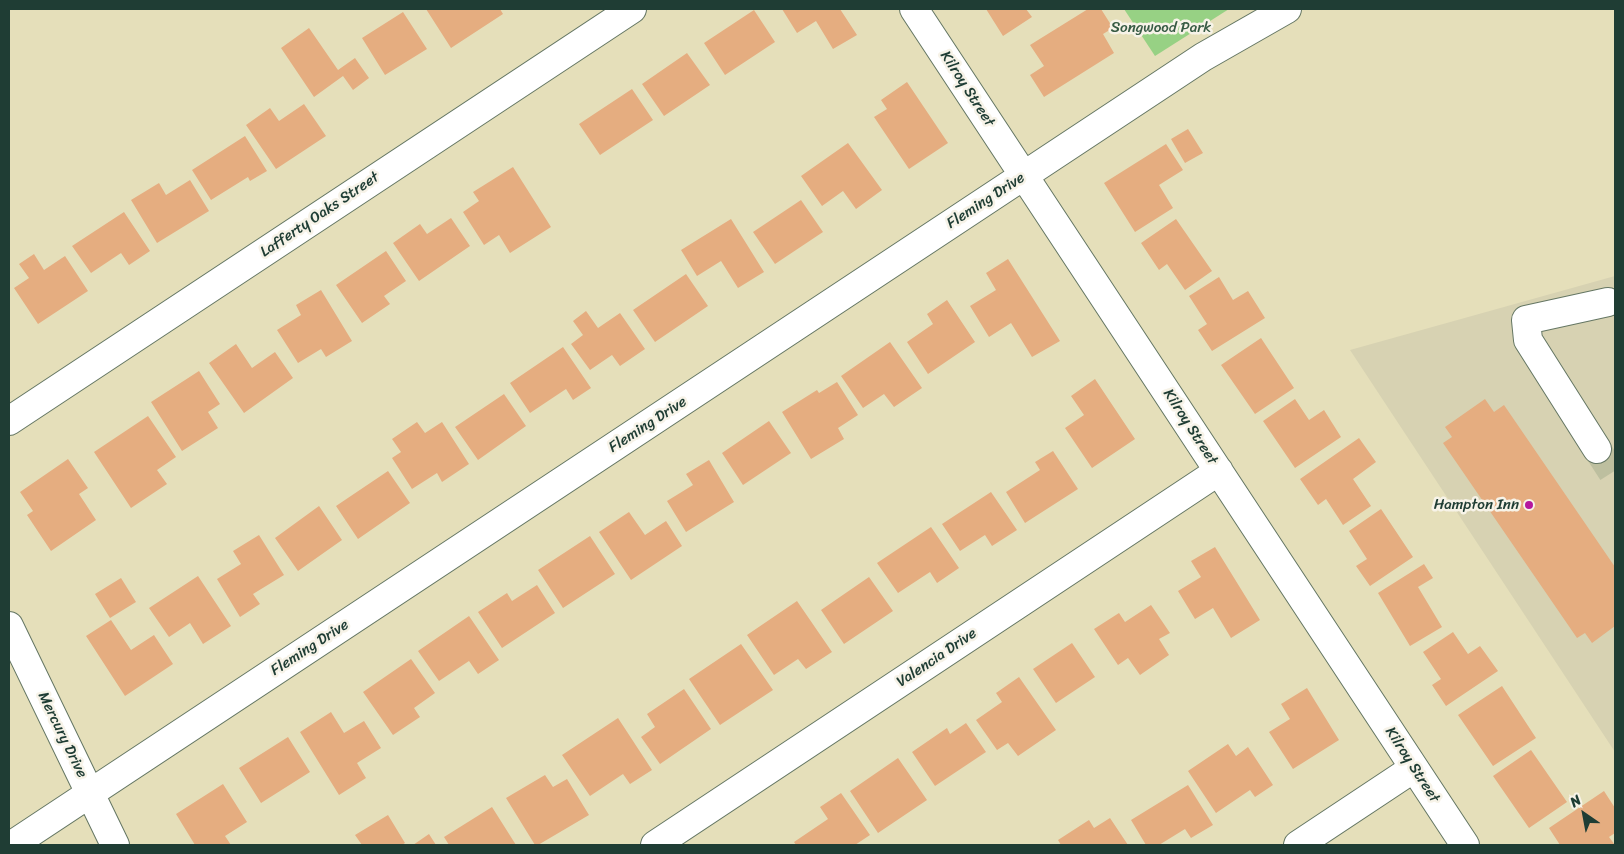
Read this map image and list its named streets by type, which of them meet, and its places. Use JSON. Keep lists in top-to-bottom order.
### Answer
{
  "streets": {
    "street": [
      "Kilroy Street",
      "Fleming Drive",
      "Lafferty Oaks Street",
      "Valencia Drive",
      "Mercury Drive"
    ]
  },
  "crossings": [
    ["Kilroy Street", "Fleming Drive"],
    ["Kilroy Street", "Valencia Drive"],
    ["Fleming Drive", "Mercury Drive"]
  ],
  "parks": ["Songwood Park"],
  "places": ["Hampton Inn"],
  "north": "top left"
}
